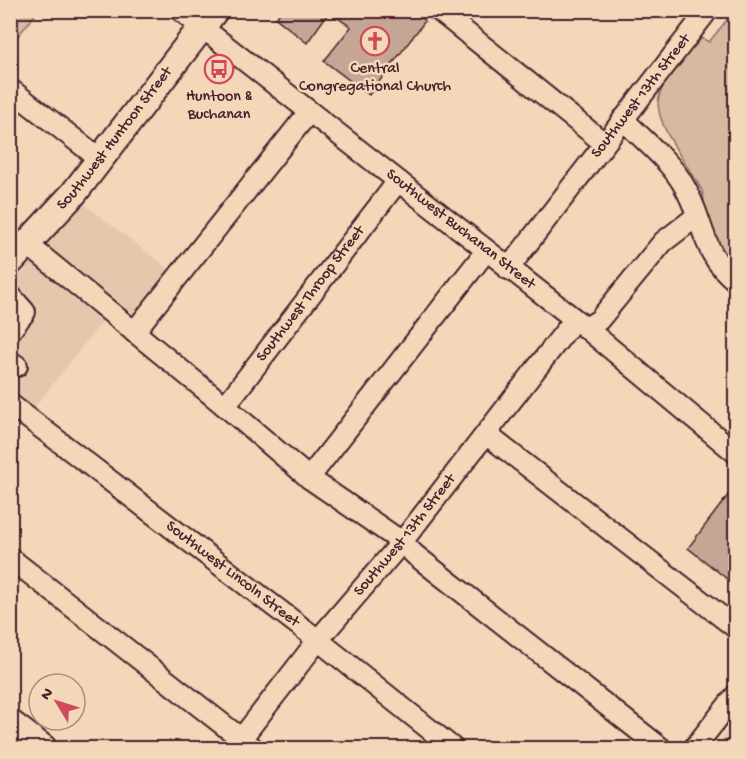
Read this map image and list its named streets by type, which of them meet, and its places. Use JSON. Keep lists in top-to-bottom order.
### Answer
{
  "streets": {
    "main road": ["Southwest Huntoon Street"],
    "street": [
      "Southwest 13th Street",
      "Southwest Buchanan Street",
      "Southwest Throop Street",
      "Southwest Lincoln Street"
    ]
  },
  "crossings": [
    ["Southwest 13th Street", "Southwest Buchanan Street"],
    ["Southwest 13th Street", "Southwest Lincoln Street"],
    ["Southwest Huntoon Street", "Southwest Buchanan Street"],
    ["Southwest Buchanan Street", "Southwest Throop Street"]
  ],
  "places": {
    "church": ["Central Congregational Church"],
    "bus stop": ["Huntoon & Buchanan"]
  },
  "north": "top left"
}
